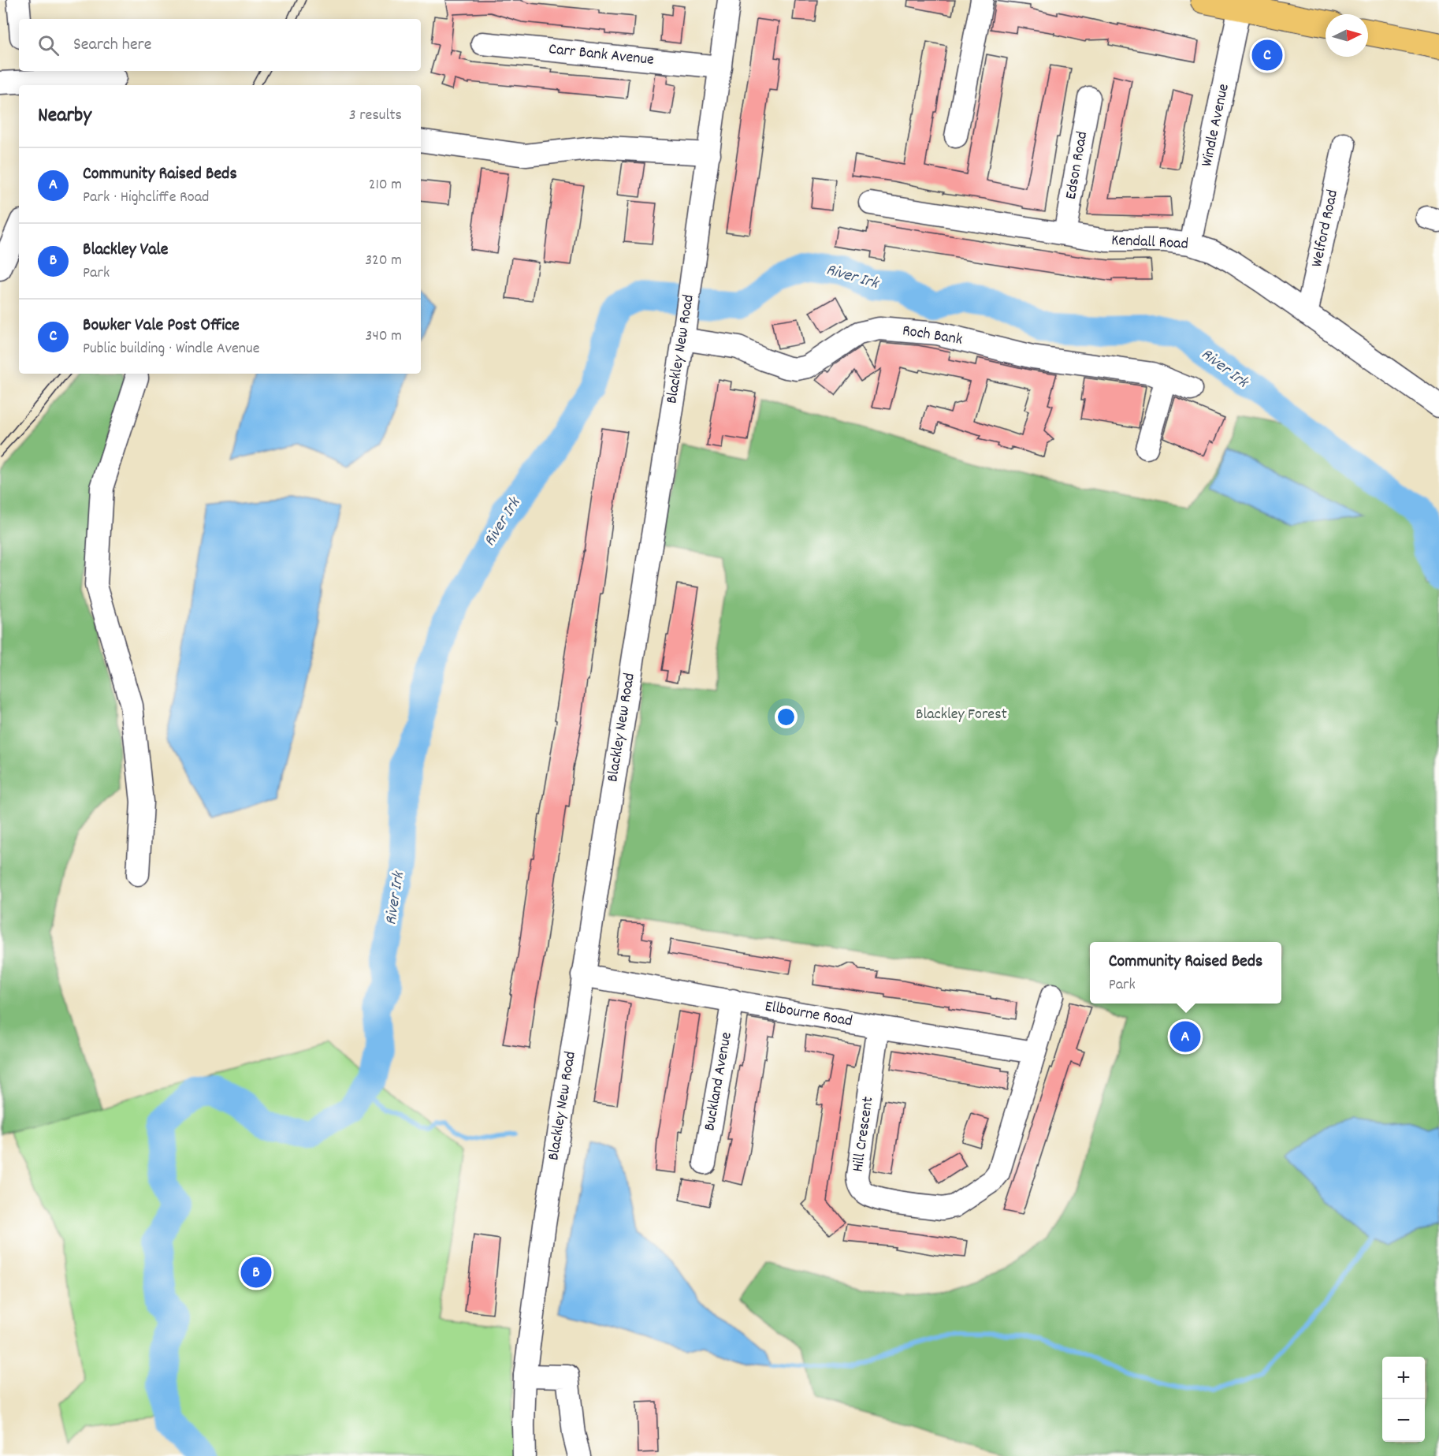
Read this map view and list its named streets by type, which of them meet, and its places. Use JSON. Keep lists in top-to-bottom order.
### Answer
{
  "streets": {
    "street": [
      "Carr Bank Avenue",
      "Windle Avenue",
      "Edson Road",
      "Welford Road",
      "Kendall Road",
      "Roch Bank",
      "Blackley New Road",
      "Ellbourne Road",
      "Buckland Avenue",
      "Hill Crescent"
    ]
  },
  "crossings": [
    ["Carr Bank Avenue", "Blackley New Road"],
    ["Windle Avenue", "Kendall Road"],
    ["Edson Road", "Kendall Road"],
    ["Welford Road", "Kendall Road"],
    ["Roch Bank", "Blackley New Road"],
    ["Blackley New Road", "Ellbourne Road"],
    ["Ellbourne Road", "Buckland Avenue"],
    ["Ellbourne Road", "Hill Crescent"]
  ],
  "water": ["River Irk"],
  "parks": ["Blackley Forest"],
  "north": "right",
  "page": {
    "search": "Search here",
    "pins": ["C", "A", "B"],
    "heading": ["Nearby", "3 results"],
    "list": [
      {
        "mark": "A",
        "name": "Community Raised Beds",
        "note": "Park · Highcliffe Road",
        "value": "210 m"
      },
      {
        "mark": "B",
        "name": "Blackley Vale",
        "note": "Park",
        "value": "320 m"
      },
      {
        "mark": "C",
        "name": "Bowker Vale Post Office",
        "note": "Public building · Windle Avenue",
        "value": "340 m"
      }
    ],
    "popup": ["Community Raised Beds", "Park"],
    "map_buttons": ["+", "−"]
  }
}
